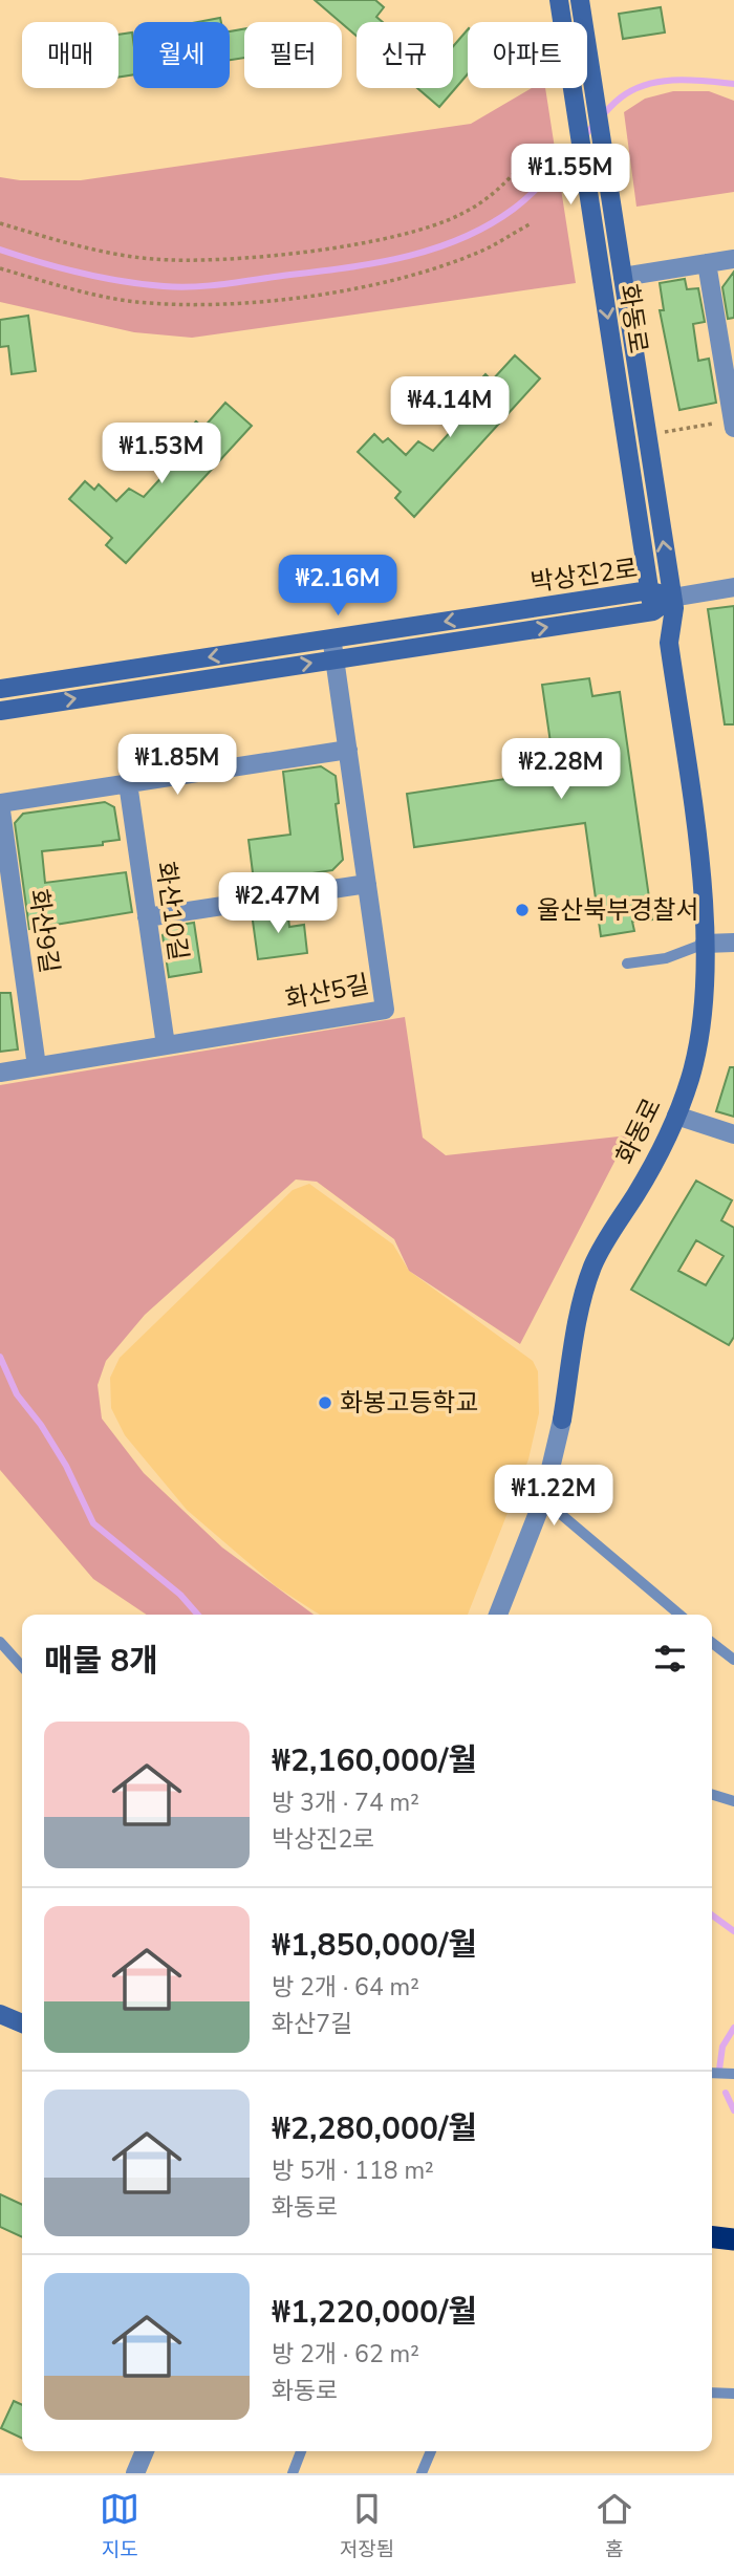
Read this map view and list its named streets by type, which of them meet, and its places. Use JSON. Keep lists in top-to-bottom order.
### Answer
{
  "streets": {
    "street": [
      "화동로",
      "박상진2로",
      "화산10길",
      "화산9길",
      "화산5길"
    ]
  },
  "crossings": [
    ["화동로", "박상진2로"],
    ["박상진2로", "화산5길"],
    ["화산10길", "화산5길"],
    ["화산9길", "화산5길"]
  ],
  "places": ["울산북부경찰서", "화봉고등학교"],
  "page": {
    "chip": [
      "매매",
      "월세",
      "필터",
      "신규",
      "아파트"
    ],
    "price": [
      "₩1.55M",
      "₩4.14M",
      "₩1.53M",
      "₩2.16M",
      "₩1.85M",
      "₩2.28M",
      "₩2.47M",
      "₩1.22M"
    ],
    "heading": "매물 8개",
    "list": [
      {
        "name": "₩2,160,000/월",
        "note": "방 3개 · 74 m² · 박상진2로"
      },
      {
        "name": "₩1,850,000/월",
        "note": "방 2개 · 64 m² · 화산7길"
      },
      {
        "name": "₩2,280,000/월",
        "note": "방 5개 · 118 m² · 화동로"
      },
      {
        "name": "₩1,220,000/월",
        "note": "방 2개 · 62 m² · 화동로"
      }
    ],
    "tabs": ["지도", "저장됨", "홈"]
  }
}
